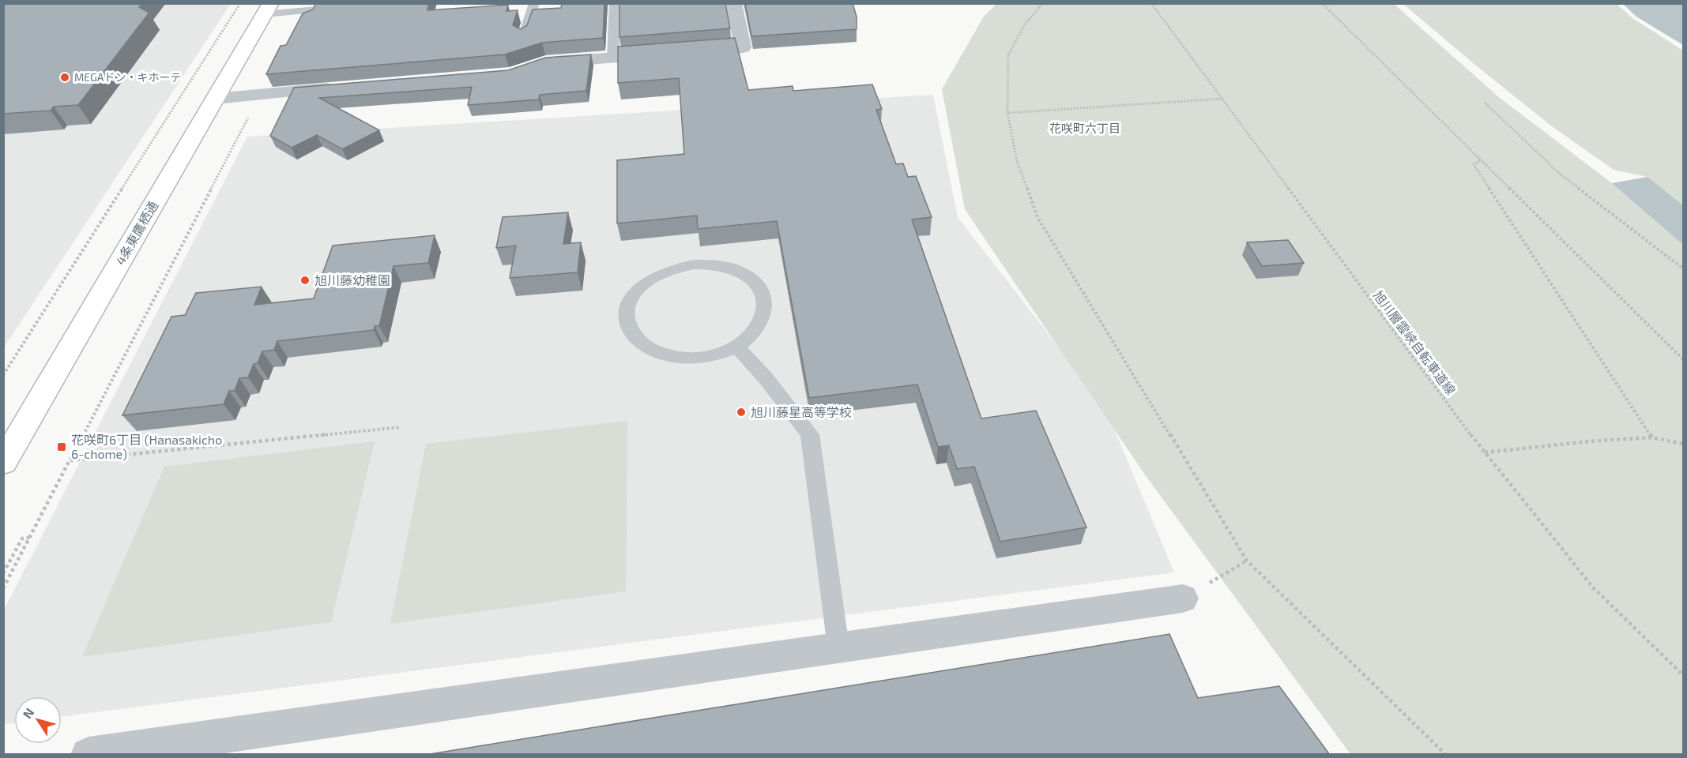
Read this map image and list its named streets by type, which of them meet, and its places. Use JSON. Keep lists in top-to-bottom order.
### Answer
{
  "streets": {
    "highway": ["4条東鷹栖通"],
    "path": ["旭川層雲峡自転車道線"]
  },
  "districts": ["花咲町六丁目"],
  "places": {
    "other": ["MEGAドン・キホーテ", "旭川藤幼稚園", "旭川藤星高等学校"],
    "transit": ["花咲町6丁目 (Hanasakicho 6-chome)"]
  },
  "north": "top left"
}
